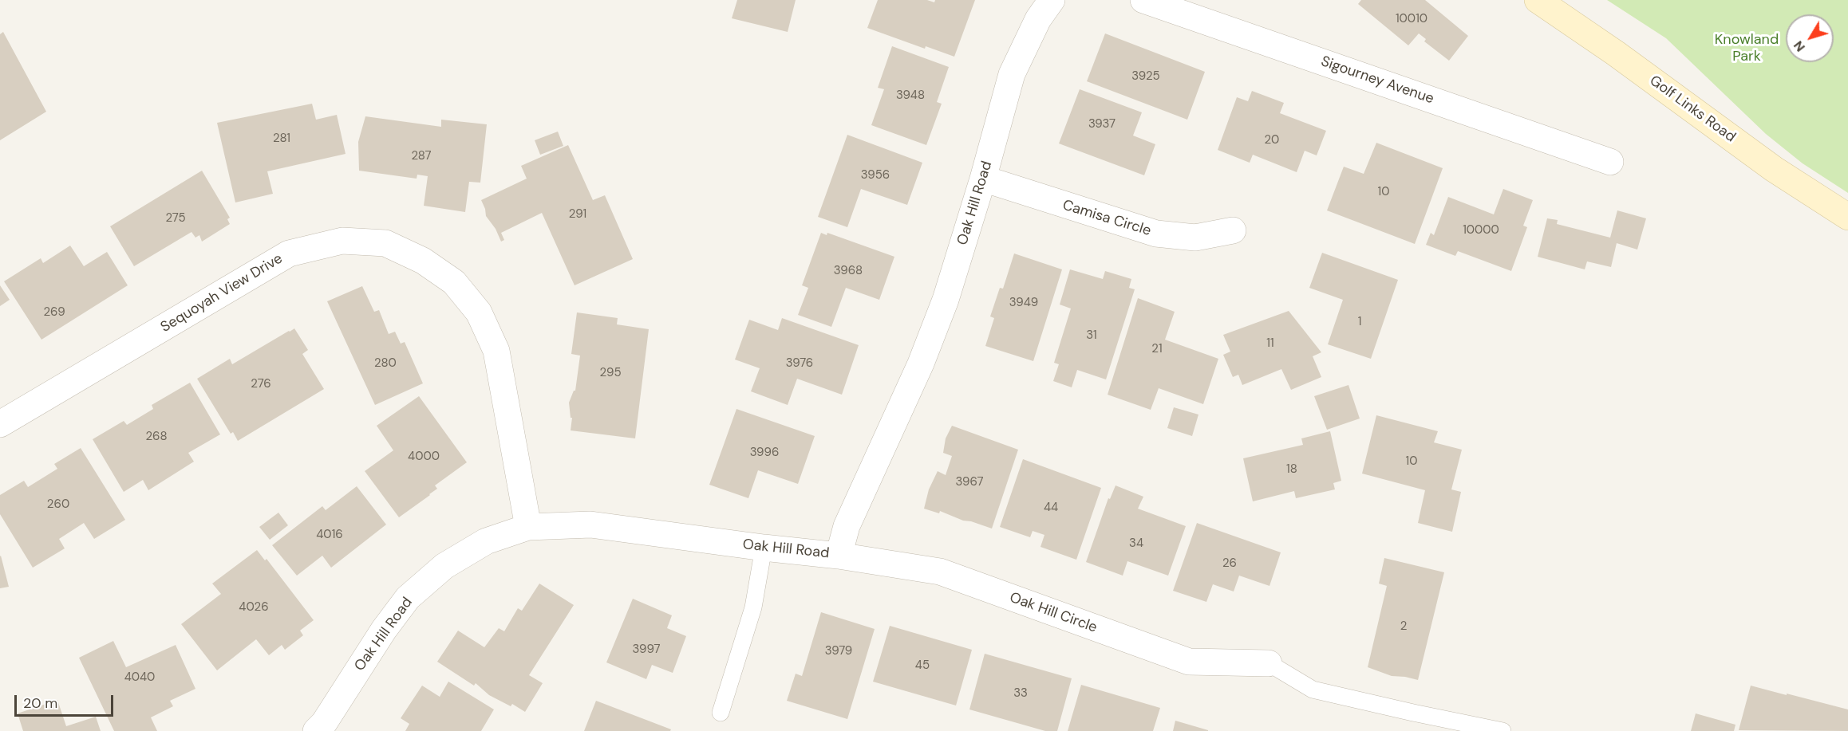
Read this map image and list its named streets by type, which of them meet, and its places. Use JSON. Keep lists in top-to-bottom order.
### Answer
{
  "streets": {
    "main road": ["Golf Links Road"],
    "street": [
      "Sigourney Avenue",
      "Oak Hill Road",
      "Camisa Circle",
      "Sequoyah View Drive",
      "Oak Hill Circle"
    ]
  },
  "crossings": [
    ["Oak Hill Road", "Camisa Circle"],
    ["Oak Hill Road", "Sequoyah View Drive"],
    ["Oak Hill Road", "Oak Hill Circle"]
  ],
  "parks": ["Knowland Park"],
  "house_numbers": [
    "10010",
    "3925",
    "3948",
    "3937",
    "281",
    "20",
    "287",
    "3956",
    "10",
    "291",
    "275",
    "10000",
    "3968",
    "3949",
    "269",
    "1",
    "31",
    "11",
    "21",
    "280",
    "3976",
    "295",
    "276",
    "268",
    "3996",
    "4000",
    "10",
    "18",
    "3967",
    "260",
    "44",
    "4016",
    "34",
    "26",
    "4026",
    "2",
    "3997",
    "3979",
    "45",
    "4040",
    "33"
  ],
  "scale_bar": "20 m",
  "north": "bottom left"
}
